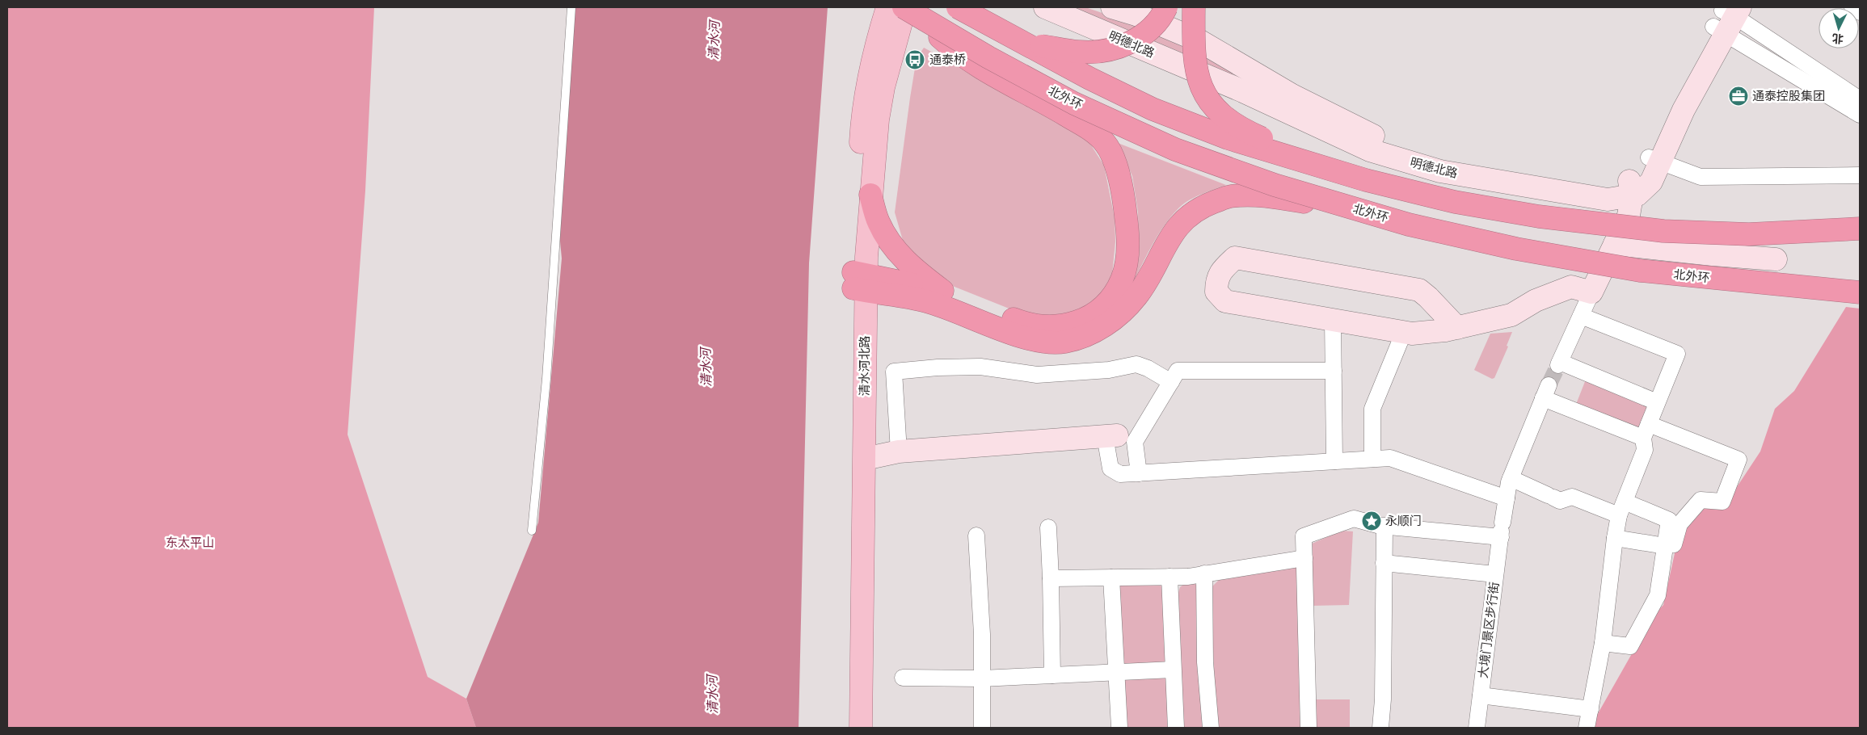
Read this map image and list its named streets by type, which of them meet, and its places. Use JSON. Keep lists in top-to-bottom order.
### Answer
{
  "streets": {
    "highway": ["北外环"],
    "main road": ["明德北路", "清水河北路"],
    "street": ["大境门景区步行街"]
  },
  "crossings": [
    ["北外环", "清水河北路"]
  ],
  "water": ["清水河"],
  "parks": ["东太平山"],
  "places": {
    "bus stop": ["通泰桥"],
    "office": ["通泰控股集团"],
    "place": ["永顺门"]
  },
  "north": "bottom"
}
